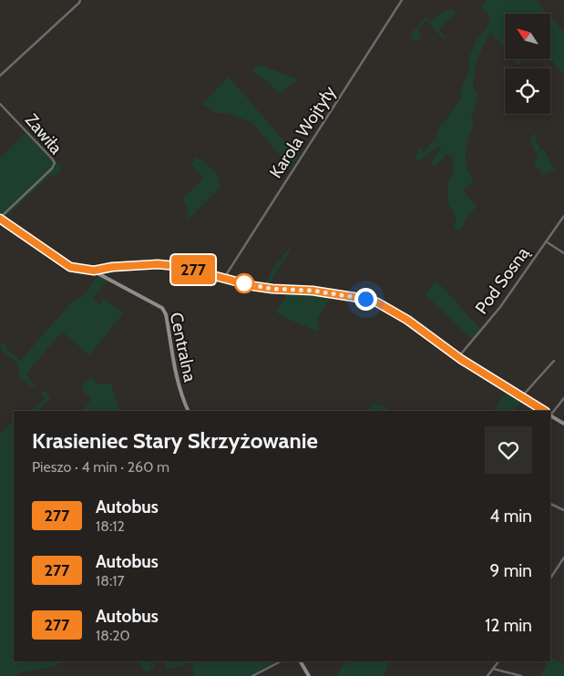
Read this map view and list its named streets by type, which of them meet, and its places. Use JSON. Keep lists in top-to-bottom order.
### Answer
{
  "streets": {
    "street": [
      "Karola Wojtyły",
      "Zawiła",
      "Pod Sosną",
      "Centralna"
    ]
  },
  "lines": ["bus line 277"],
  "north": "top left",
  "page": {
    "on_map": "277",
    "heading": ["Krasieniec Stary Skrzyżowanie", "Pieszo · 4 min · 260 m"],
    "list": [
      {
        "mark": "277",
        "name": "Autobus",
        "note": "18:12",
        "value": "4 min"
      },
      {
        "mark": "277",
        "name": "Autobus",
        "note": "18:17",
        "value": "9 min"
      },
      {
        "mark": "277",
        "name": "Autobus",
        "note": "18:20",
        "value": "12 min"
      }
    ]
  }
}
